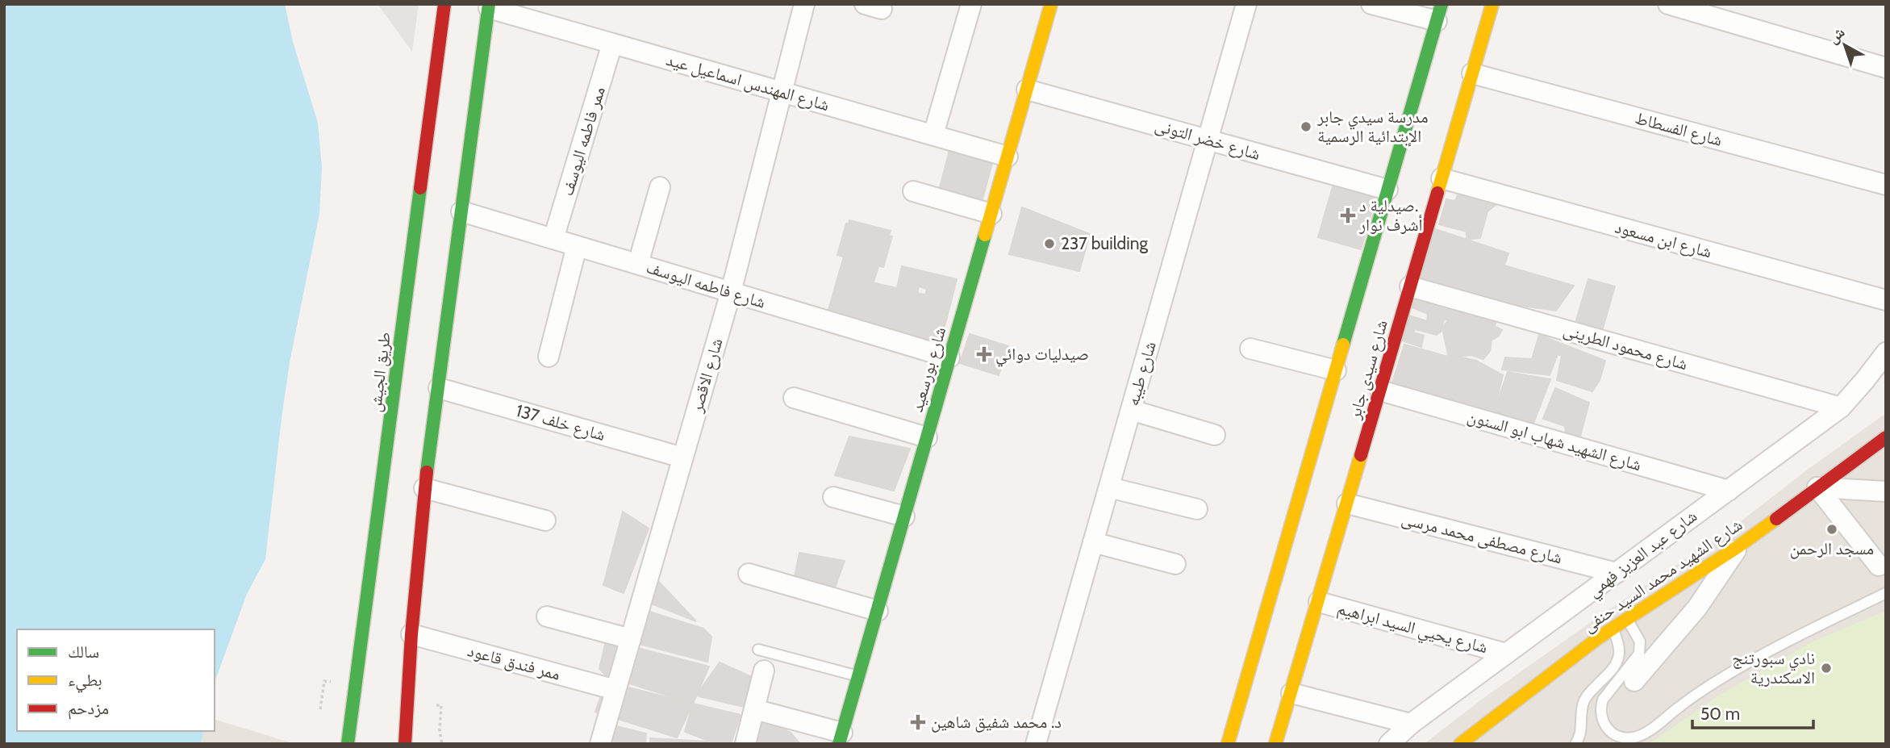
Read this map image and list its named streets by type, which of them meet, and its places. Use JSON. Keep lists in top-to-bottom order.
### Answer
{
  "streets": {
    "main road": [
      "شارع بورسعيد",
      "شارع سيدى جابر",
      "طريق الجيش",
      "شارع الشهيد محمد السيد حنفى"
    ],
    "street": [
      "شارع المهندس اسماعيل عيد",
      "شارع الفسطاط",
      "شارع خضر التونى",
      "ممر فاطمه اليوسف",
      "شارع ابن مسعود",
      "شارع فاطمه اليوسف",
      "شارع محمود الطرينى",
      "شارع طيبه",
      "شارع الاقصر",
      "شارع خلف 137",
      "شارع الشهيد شهاب ابو السنون",
      "شارع مصطفى محمد مرسى",
      "شارع عبد العزيز فهمي",
      "شارع يحيي السيد ابراهيم",
      "ممر فندق قاعود"
    ]
  },
  "crossings": [
    ["شارع المهندس اسماعيل عيد", "ممر فاطمه اليوسف"],
    ["شارع المهندس اسماعيل عيد", "شارع بورسعيد"],
    ["شارع المهندس اسماعيل عيد", "شارع الاقصر"],
    ["شارع الفسطاط", "شارع سيدى جابر"],
    ["شارع خضر التونى", "شارع بورسعيد"],
    ["شارع خضر التونى", "شارع سيدى جابر"],
    ["شارع خضر التونى", "شارع طيبه"],
    ["ممر فاطمه اليوسف", "شارع فاطمه اليوسف"],
    ["شارع ابن مسعود", "شارع سيدى جابر"],
    ["شارع فاطمه اليوسف", "شارع بورسعيد"],
    ["شارع فاطمه اليوسف", "شارع الاقصر"],
    ["شارع محمود الطرينى", "شارع سيدى جابر"],
    ["شارع محمود الطرينى", "شارع عبد العزيز فهمي"],
    ["شارع سيدى جابر", "شارع الشهيد شهاب ابو السنون"],
    ["شارع سيدى جابر", "شارع مصطفى محمد مرسى"],
    ["شارع سيدى جابر", "شارع يحيي السيد ابراهيم"],
    ["شارع الاقصر", "شارع خلف 137"],
    ["شارع الاقصر", "ممر فندق قاعود"],
    ["شارع الشهيد شهاب ابو السنون", "شارع عبد العزيز فهمي"],
    ["شارع مصطفى محمد مرسى", "شارع عبد العزيز فهمي"],
    ["شارع عبد العزيز فهمي", "شارع يحيي السيد ابراهيم"]
  ],
  "places": {
    "other": [
      "مدرسة سيدي جابر الإبتدائية الرسمية",
      "237 building",
      "مسجد الرحمن",
      "نادي سبورتنج الاسكندرية"
    ],
    "health": ["صيدلية د. أشرف نوار", "صيدليات دوائي", "د. محمد شفيق شاهين"]
  },
  "legend": ["سالك", "بطيء", "مزدحم"],
  "scale_bar": "50 m",
  "north": "top left"
}
